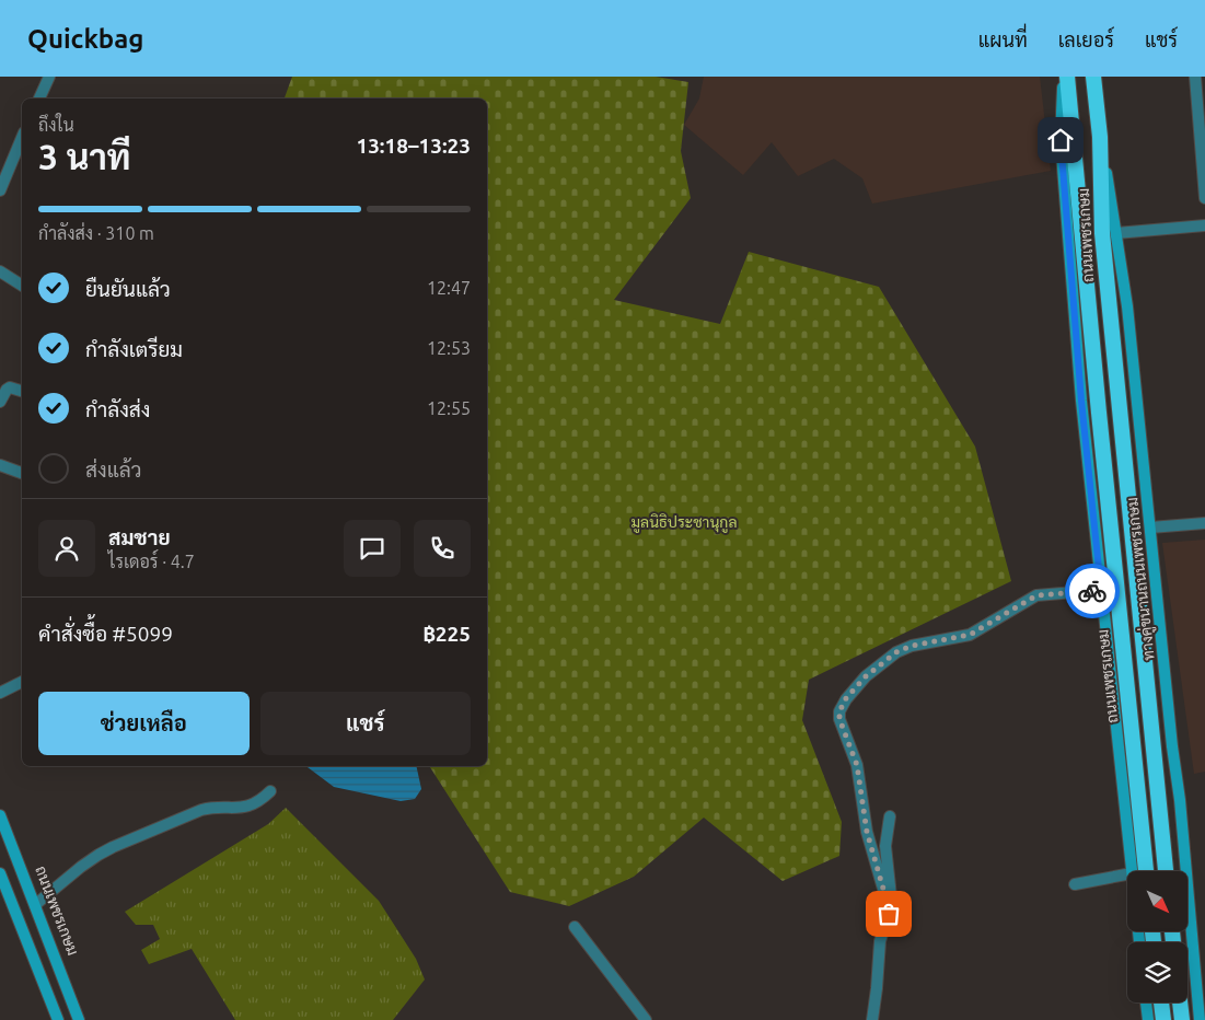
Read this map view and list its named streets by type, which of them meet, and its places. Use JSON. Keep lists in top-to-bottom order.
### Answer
{
  "streets": {
    "highway": ["ถนนเพชรเกษม"],
    "main road": ["ทางคู่ขนานถนนเพชรเกษม"]
  },
  "crossings": [
    ["ถนนเพชรเกษม", "ทางคู่ขนานถนนเพชรเกษม"]
  ],
  "parks": ["มูลนิธิประชานุกูล"],
  "north": "bottom right",
  "page": {
    "header": "Quickbag",
    "nav": ["แผนที่", "เลเยอร์", "แชร์"],
    "heading": ["3 นาที", "ถึงใน", "13:18–13:23"],
    "panel": [
      "สมชาย",
      "ไรเดอร์ · 4.7",
      "คำสั่งซื้อ #5099",
      "฿225"
    ],
    "bar": "กำลังส่ง · 310 m",
    "list": [
      ["ยืนยันแล้ว", "12:47"],
      ["กำลังเตรียม", "12:53"],
      ["กำลังส่ง", "12:55"],
      "ส่งแล้ว"
    ],
    "buttons": ["ช่วยเหลือ", "แชร์"]
  }
}
